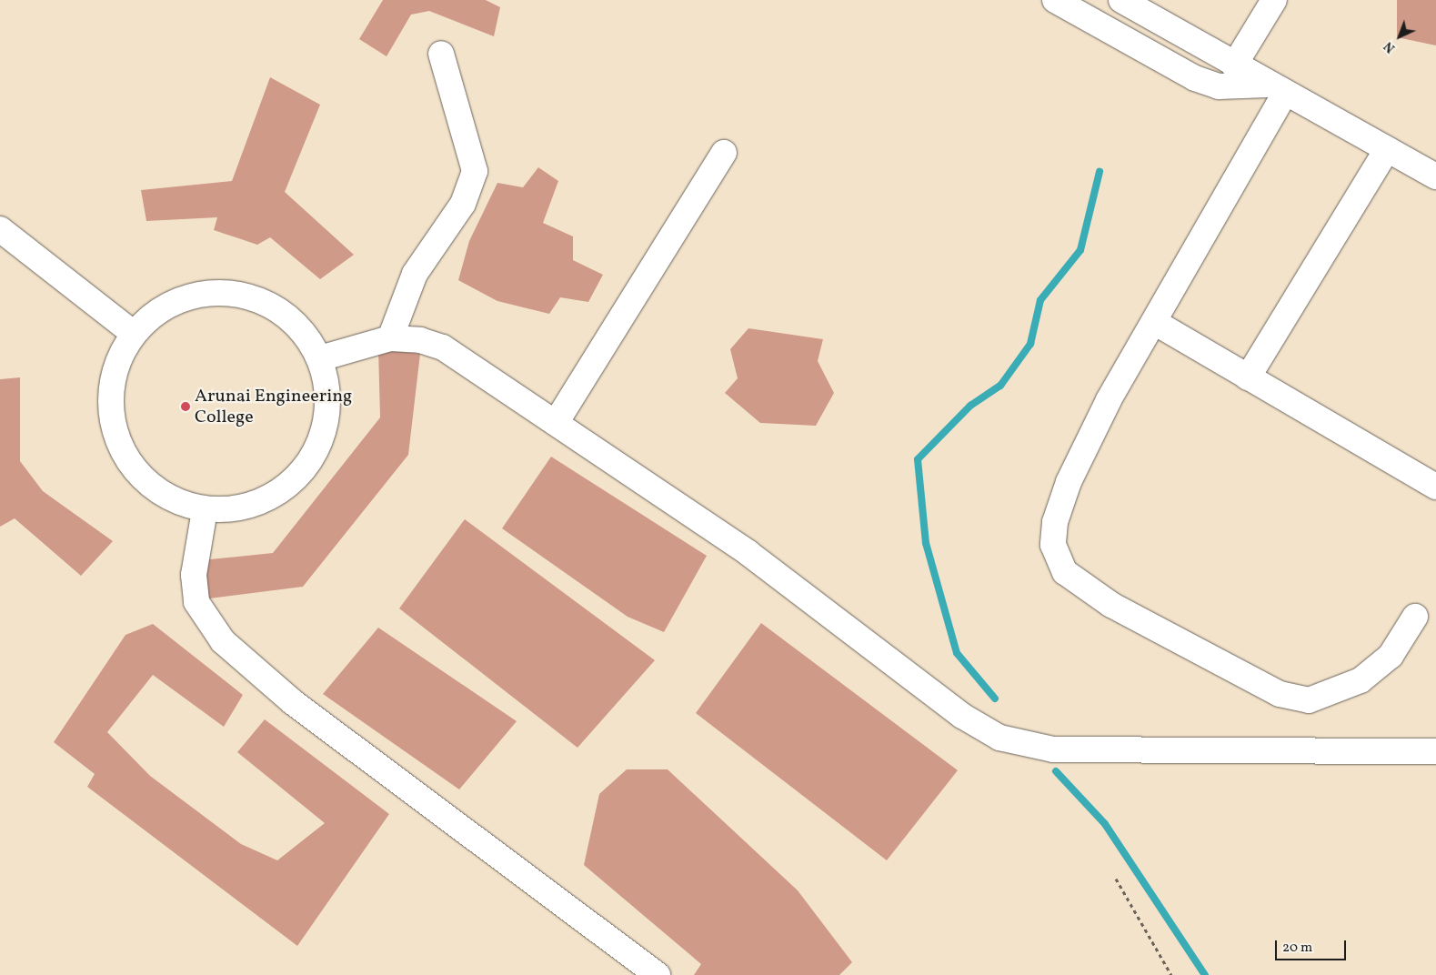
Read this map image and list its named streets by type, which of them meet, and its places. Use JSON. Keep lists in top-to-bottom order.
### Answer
{
  "places": ["Arunai Engineering College"],
  "scale_bar": "20 m",
  "north": "bottom left"
}
